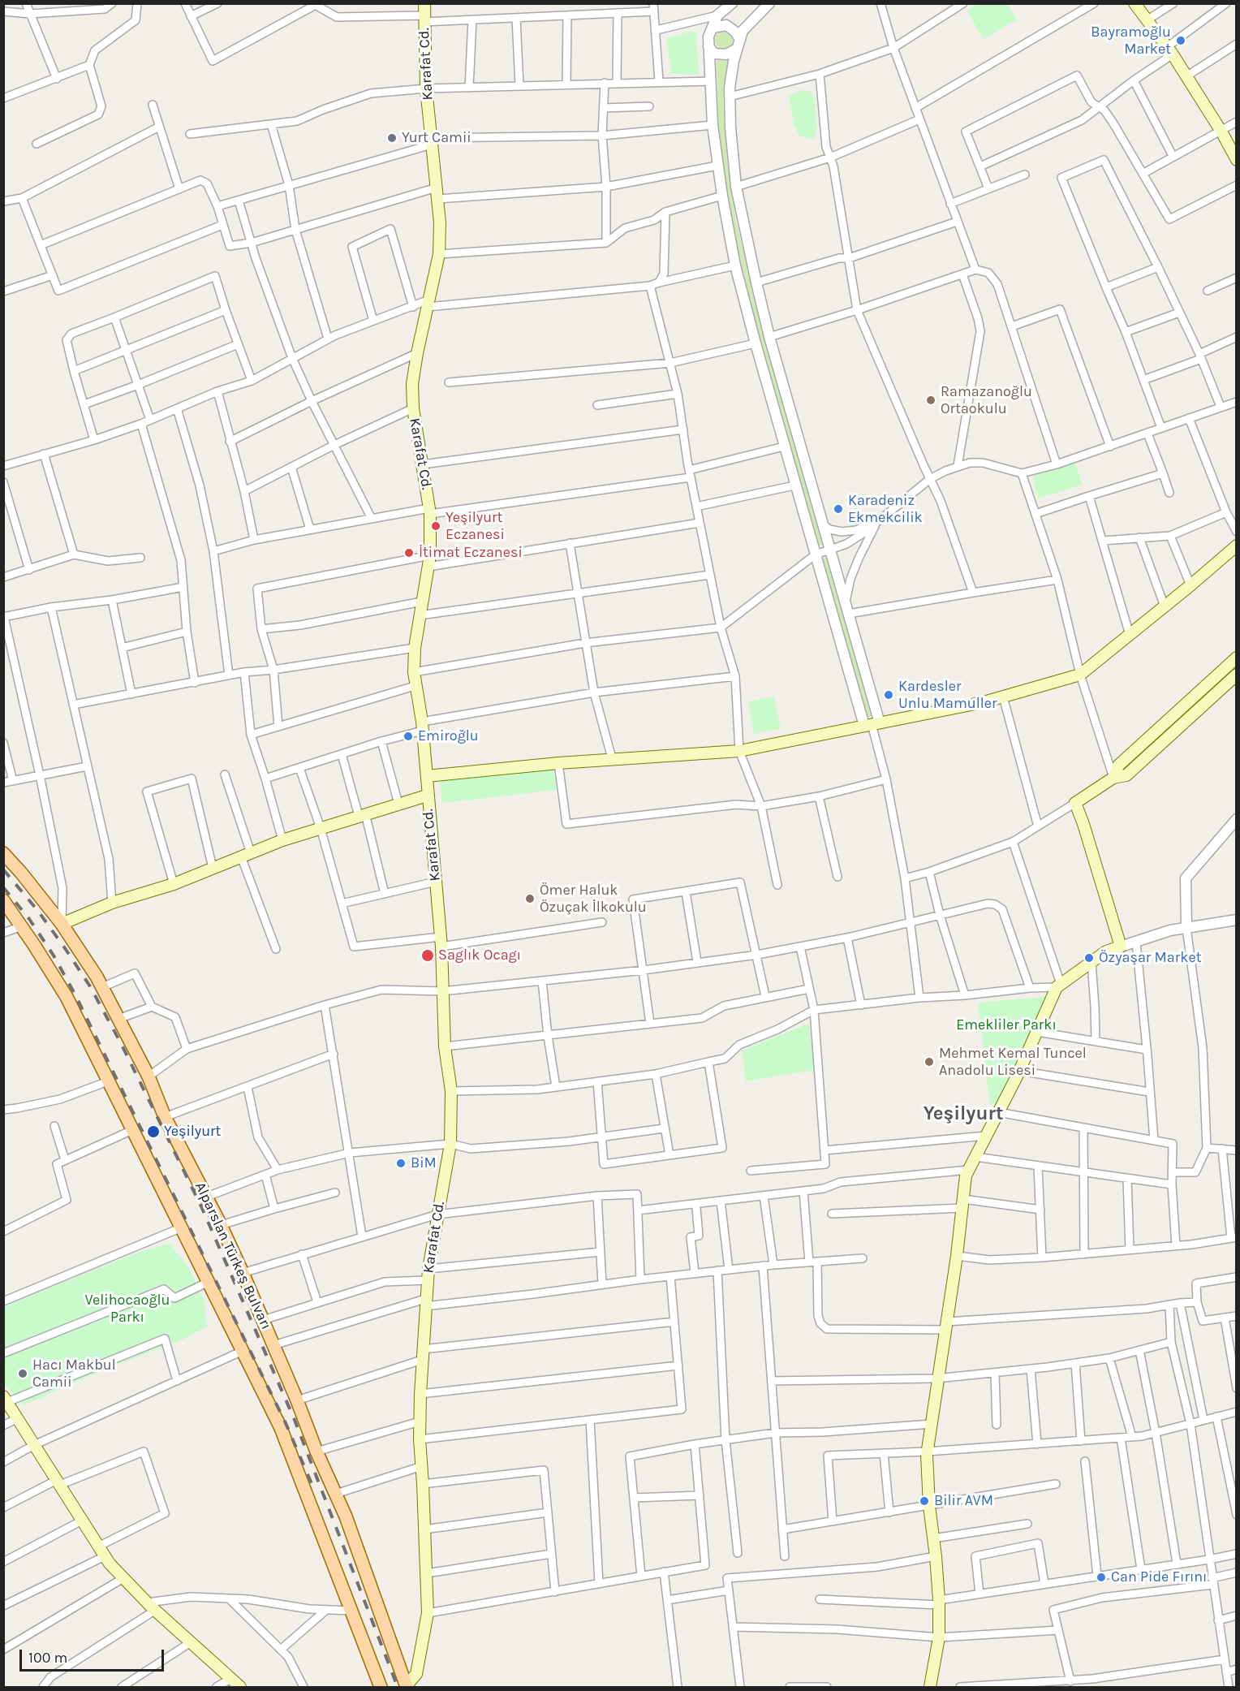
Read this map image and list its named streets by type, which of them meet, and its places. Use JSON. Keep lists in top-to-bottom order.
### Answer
{
  "streets": {
    "main road": ["Karafat Cd.", "Alparslan Türkeş Bulvarı"]
  },
  "crossings": [
    ["Karafat Cd.", "Alparslan Türkeş Bulvarı"]
  ],
  "districts": ["Yeşilyurt"],
  "parks": ["Emekliler Parkı", "Velihocaoğlu Parkı"],
  "places": [
    "Bayramoğlu Market",
    "Yurt Camii",
    "Ramazanoğlu Ortaokulu",
    "Karadeniz Ekmekcilik",
    "Yeşilyurt Eczanesi",
    "İtimat Eczanesi",
    "Kardesler Unlu Mamuller",
    "Emiroğlu",
    "Ömer Haluk Özuçak İlkokulu",
    "Saglık Ocagı",
    "Özyaşar Market",
    "Mehmet Kemal Tuncel Anadolu Lisesi",
    "Yeşilyurt",
    "BiM",
    "Hacı Makbul Camii",
    "Bilir AVM",
    "Can Pide Fırını"
  ],
  "scale_bar": "100 m"
}
